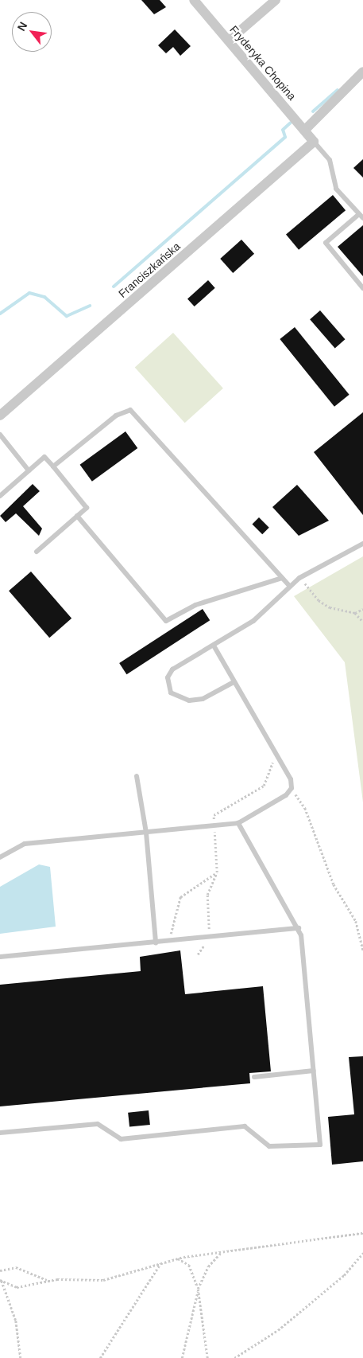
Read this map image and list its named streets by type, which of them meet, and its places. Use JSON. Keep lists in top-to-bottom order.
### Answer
{
  "streets": {
    "street": ["Fryderyka Chopina", "Franciszkańska"]
  },
  "crossings": [
    ["Fryderyka Chopina", "Franciszkańska"]
  ],
  "north": "top left"
}
